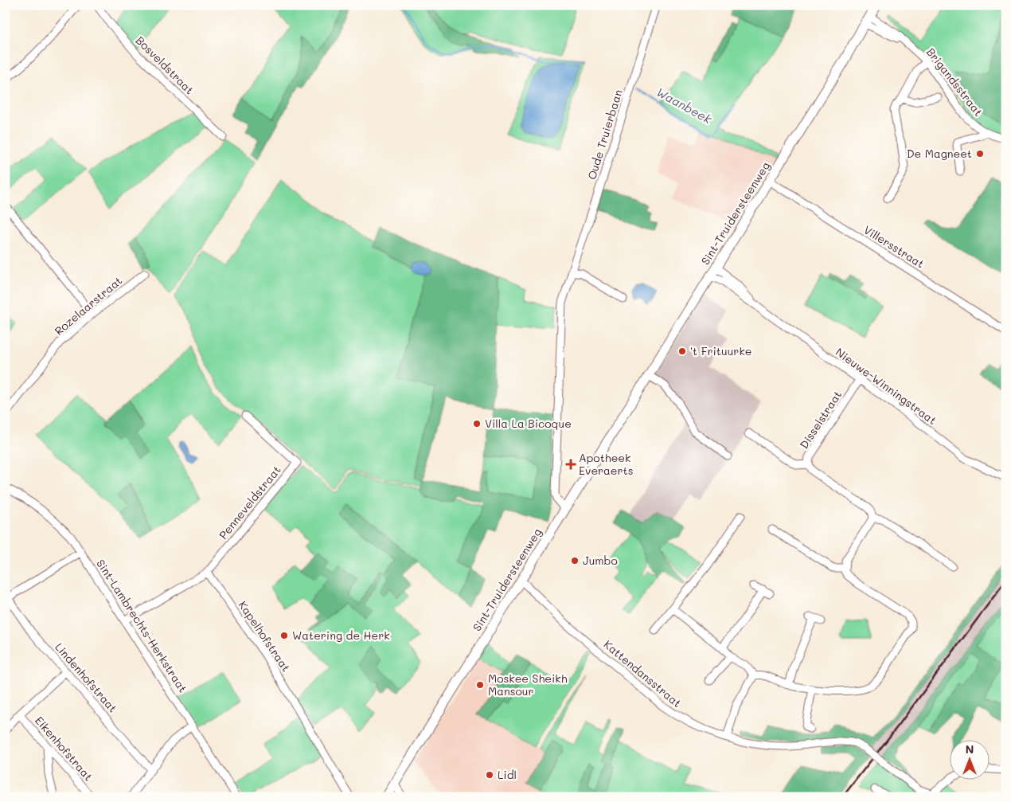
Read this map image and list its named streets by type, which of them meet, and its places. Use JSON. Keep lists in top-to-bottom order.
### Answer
{
  "streets": {
    "main road": ["Sint-Truidersteenweg"],
    "street": [
      "Bosveldstraat",
      "Brigandsstraat",
      "Oude Truierbaan",
      "Villersstraat",
      "Rozelaarstraat",
      "Nieuwe-Winningstraat",
      "Disselstraat",
      "Penneveldstraat",
      "Sint-Lambrechts-Herkstraat",
      "Kapelhofstraat",
      "Kattendansstraat",
      "Lindenhofstraat",
      "Eikenhofstraat"
    ]
  },
  "crossings": [
    ["Brigandsstraat", "Sint-Truidersteenweg"],
    ["Oude Truierbaan", "Sint-Truidersteenweg"],
    ["Sint-Truidersteenweg", "Villersstraat"],
    ["Sint-Truidersteenweg", "Nieuwe-Winningstraat"],
    ["Sint-Truidersteenweg", "Kattendansstraat"],
    ["Nieuwe-Winningstraat", "Disselstraat"],
    ["Penneveldstraat", "Kapelhofstraat"]
  ],
  "water": ["Waanbeek"],
  "places": {
    "other": [
      "De Magneet",
      "'t Frituurke",
      "Villa La Bicoque",
      "Jumbo",
      "Watering de Herk",
      "Moskee Sheikh Mansour",
      "Lidl"
    ],
    "health": ["Apotheek Everaerts"]
  },
  "north": "top"
}
